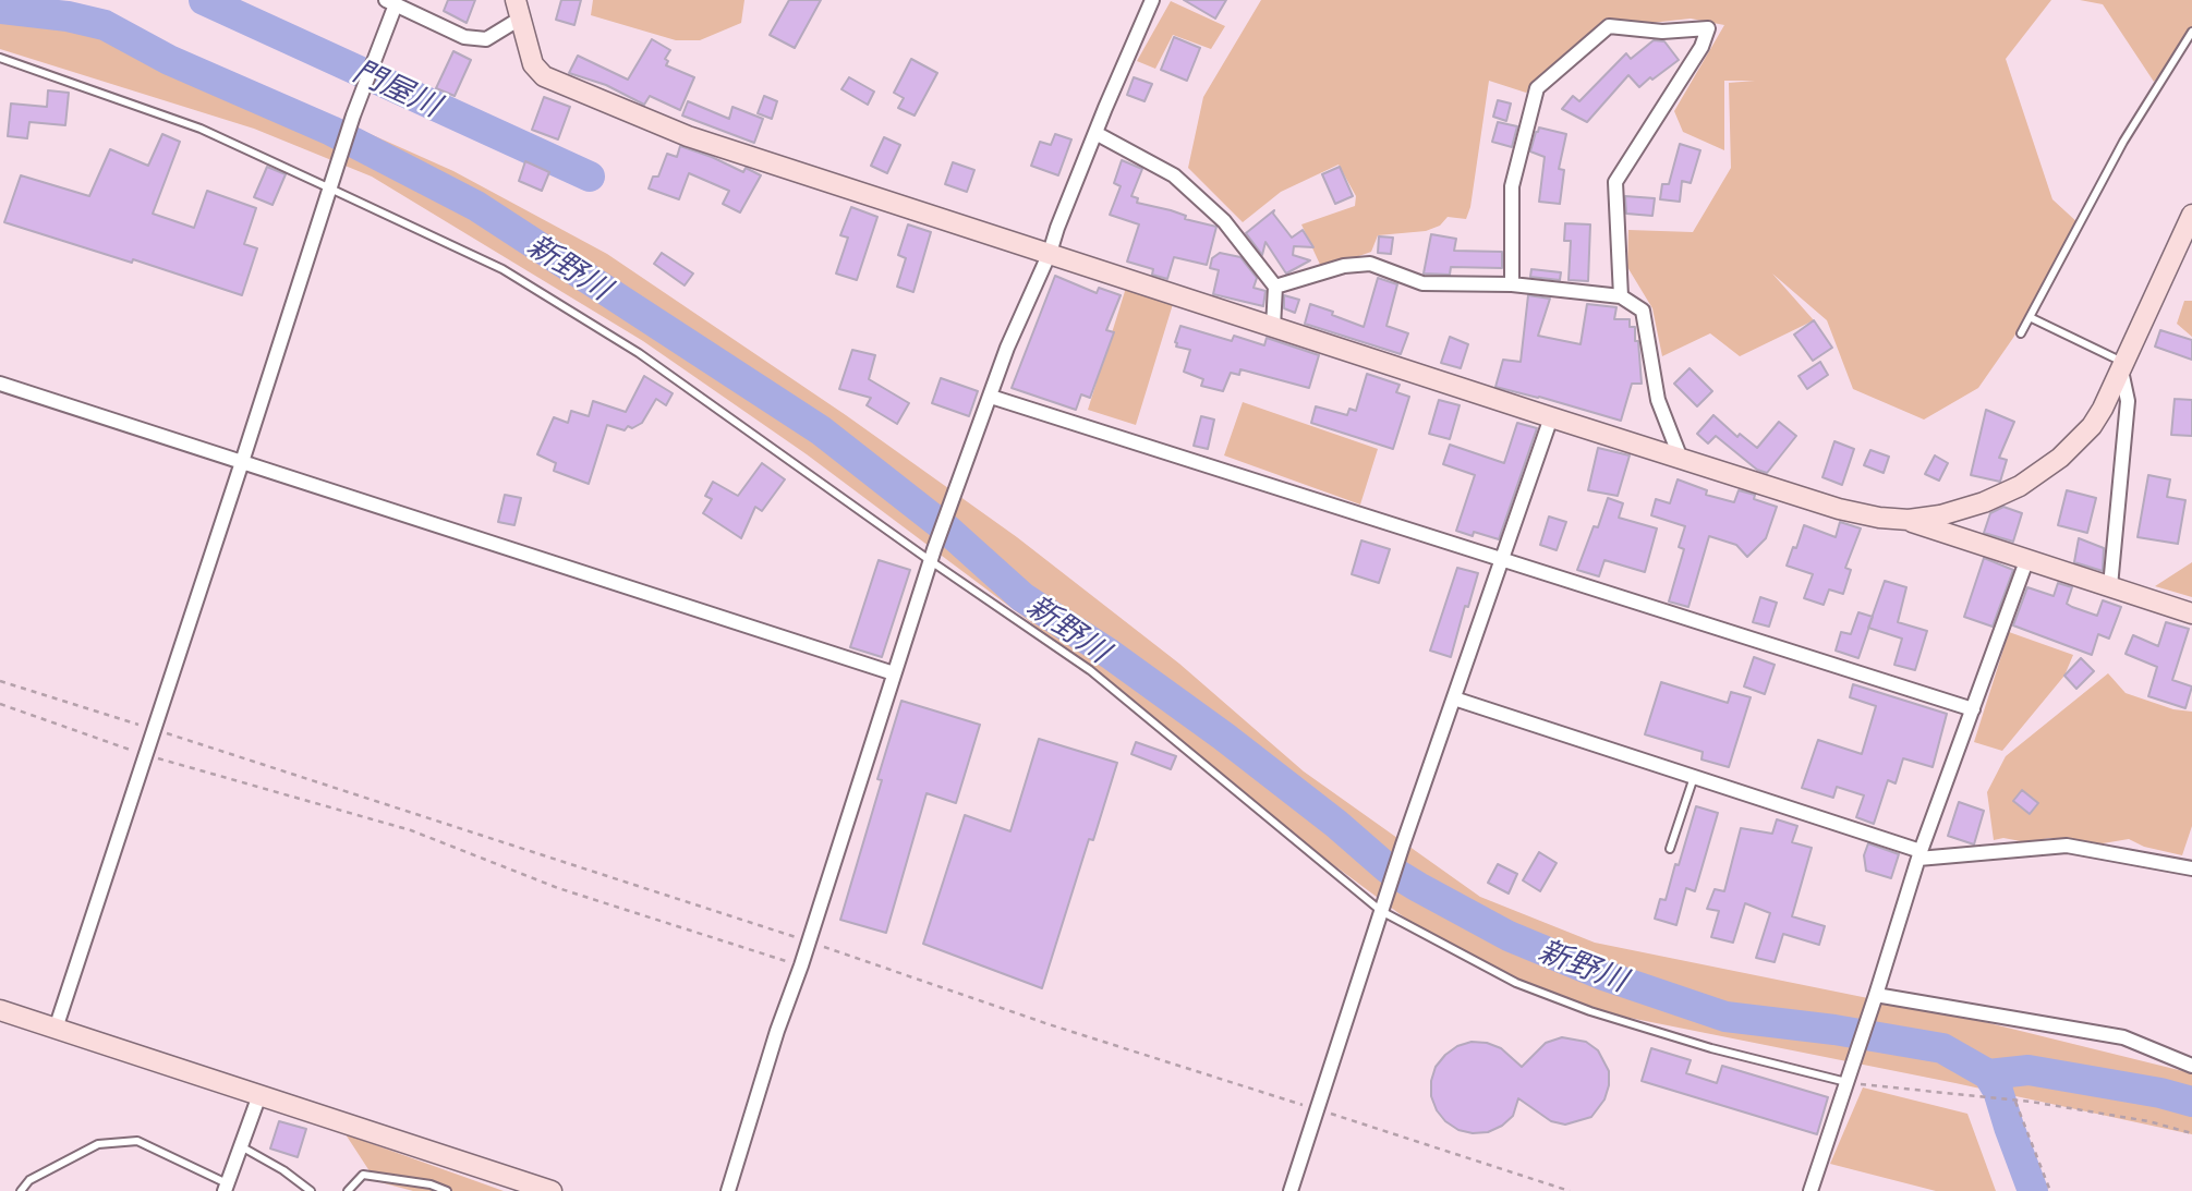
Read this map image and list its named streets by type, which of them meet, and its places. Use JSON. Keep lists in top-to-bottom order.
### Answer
{
  "water": ["門屋川", "新野川"]
}
